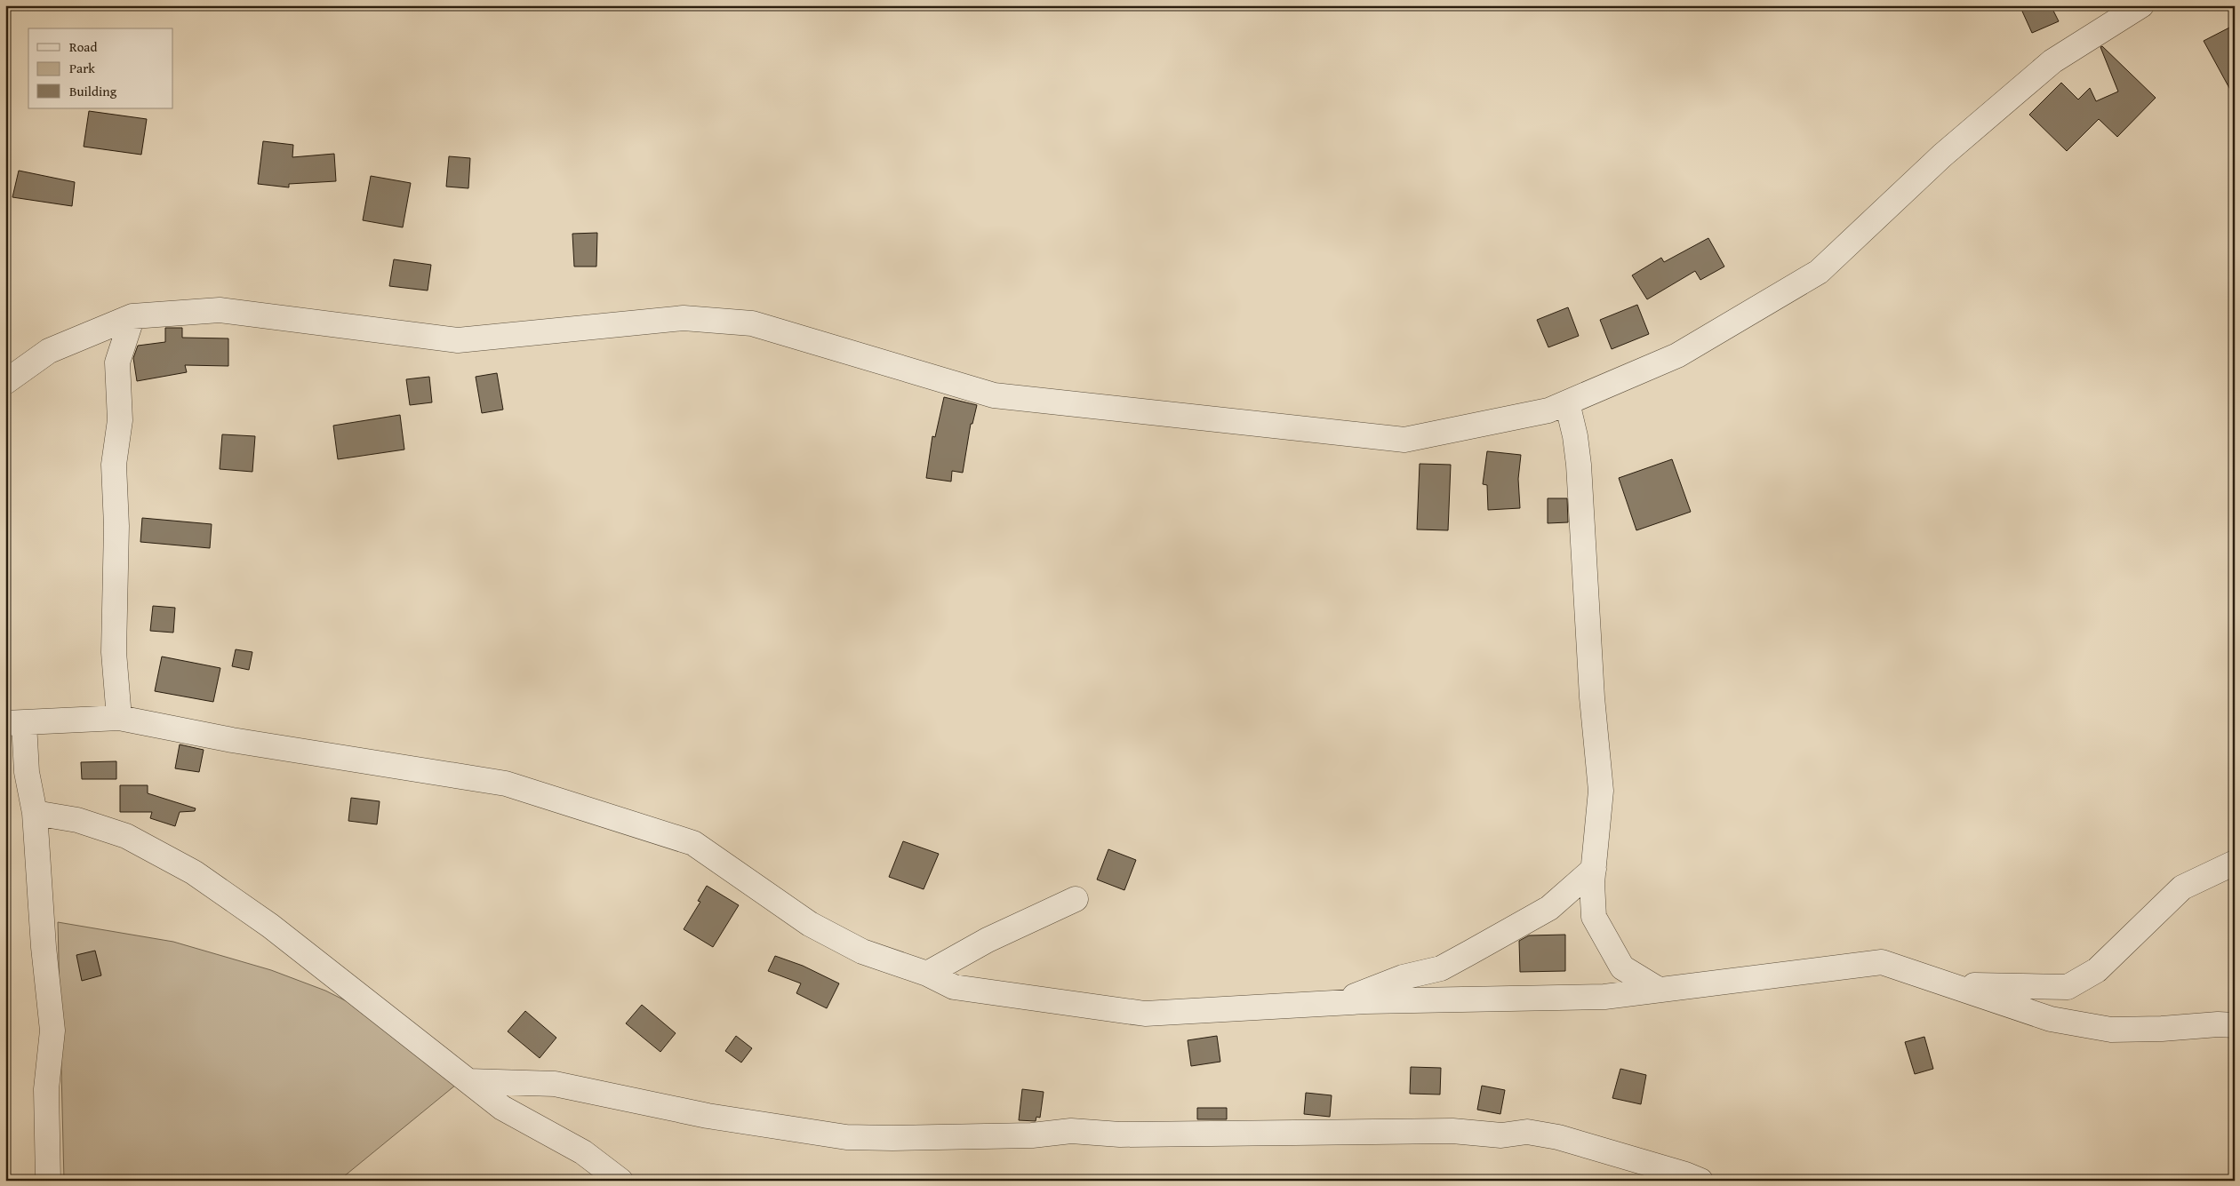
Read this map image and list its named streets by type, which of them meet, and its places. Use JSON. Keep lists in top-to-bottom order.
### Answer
{
  "legend": ["Road", "Park", "Building"]
}
